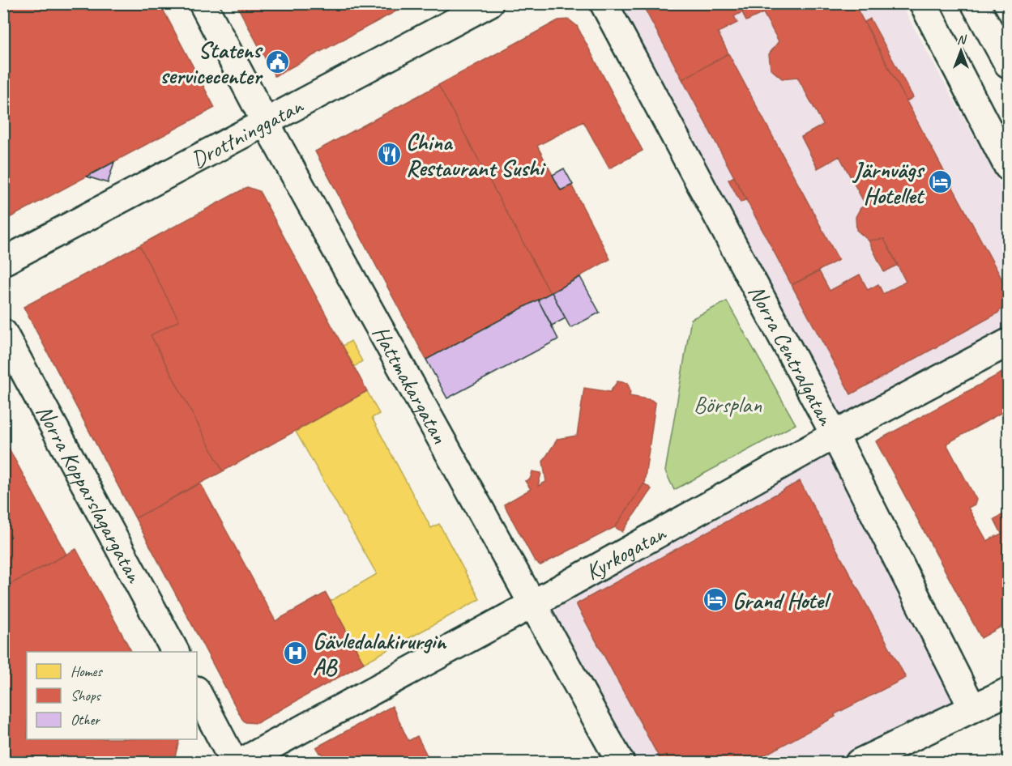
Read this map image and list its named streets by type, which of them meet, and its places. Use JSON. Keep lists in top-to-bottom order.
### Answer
{
  "streets": {
    "street": [
      "Drottninggatan",
      "Norra Centralgatan",
      "Hattmakargatan",
      "Norra Kopparslagargatan",
      "Kyrkogatan"
    ]
  },
  "crossings": [
    ["Drottninggatan", "Hattmakargatan"],
    ["Norra Centralgatan", "Kyrkogatan"],
    ["Hattmakargatan", "Kyrkogatan"]
  ],
  "parks": ["Börsplan"],
  "places": {
    "public building": ["Statens servicecenter"],
    "restaurant": ["China Restaurant Sushi"],
    "hotel": ["Järnvägs Hotellet", "Grand Hotel"],
    "hospital": ["Gävledalakirurgin AB"]
  },
  "legend": ["Homes", "Shops", "Other"],
  "north": "top"
}
